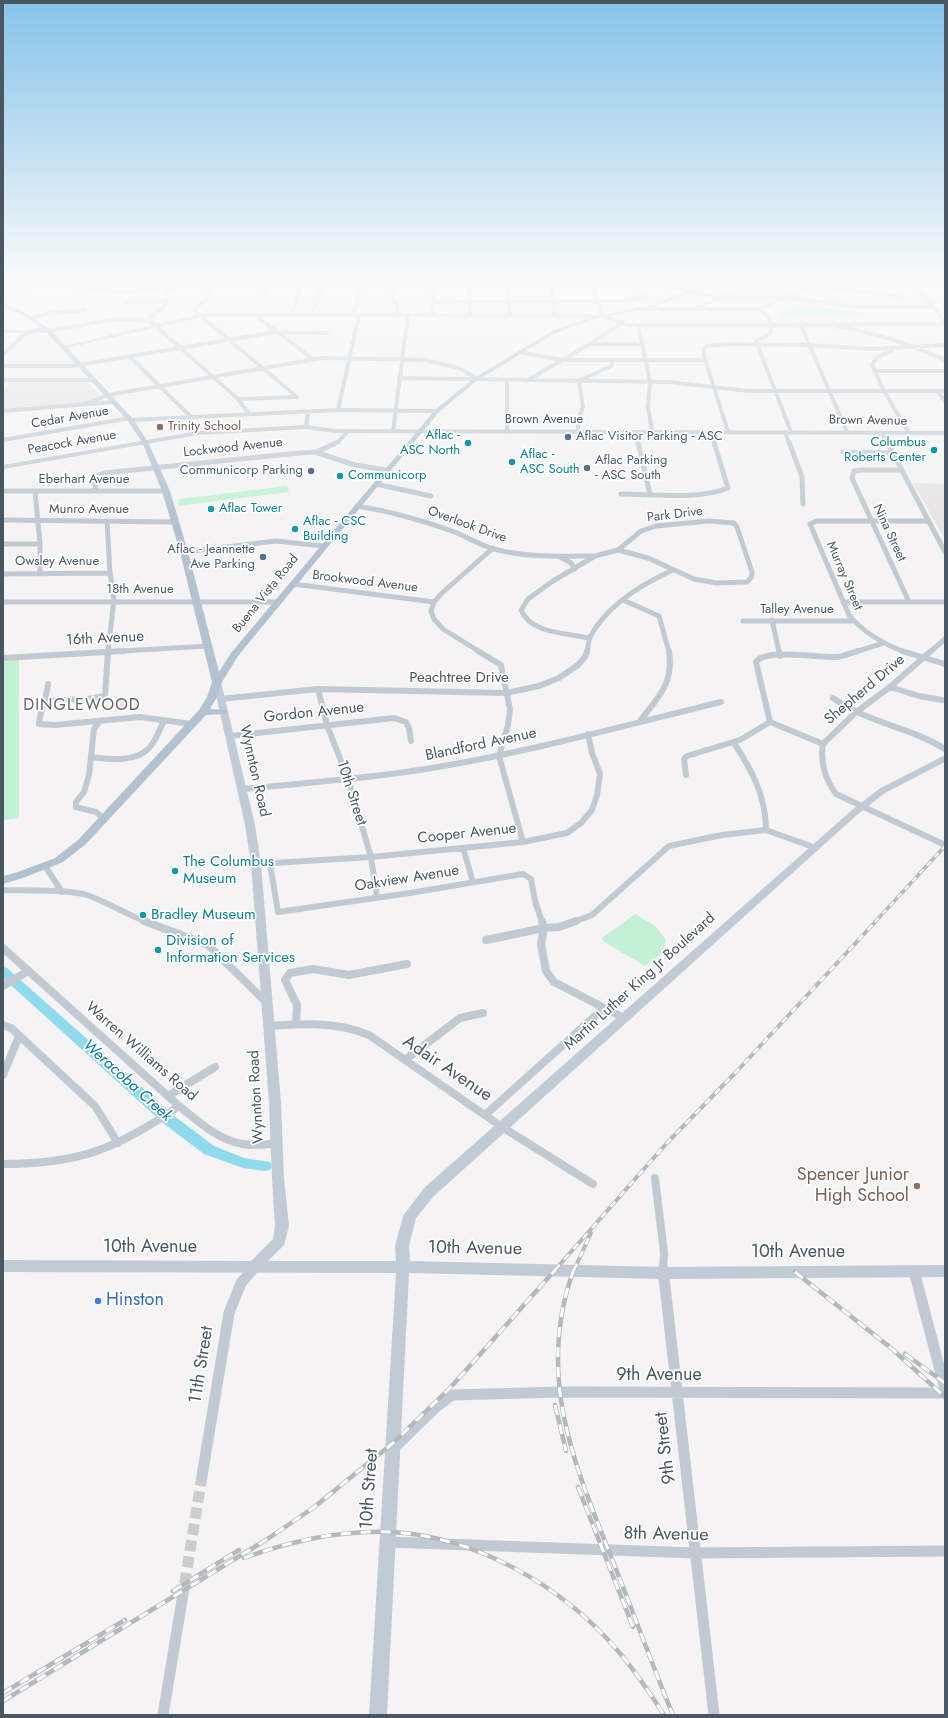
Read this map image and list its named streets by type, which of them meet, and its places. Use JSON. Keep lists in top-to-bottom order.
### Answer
{
  "streets": {
    "main road": [
      "Brown Avenue",
      "Peacock Avenue",
      "Buena Vista Road",
      "Wynnton Road",
      "10th Street",
      "Martin Luther King Jr Boulevard",
      "10th Avenue"
    ],
    "street": [
      "Cedar Avenue",
      "Lockwood Avenue",
      "Eberhart Avenue",
      "Munro Avenue",
      "Park Drive",
      "Overlook Drive",
      "Nina Street",
      "Owsley Avenue",
      "Murray Street",
      "Brookwood Avenue",
      "18th Avenue",
      "Talley Avenue",
      "16th Avenue",
      "Peachtree Drive",
      "Shepherd Drive",
      "Gordon Avenue",
      "Blandford Avenue",
      "Cooper Avenue",
      "Oakview Avenue",
      "Warren Williams Road",
      "Adair Avenue",
      "11th Street",
      "9th Avenue",
      "9th Street",
      "8th Avenue"
    ]
  },
  "crossings": [
    ["Cedar Avenue", "Buena Vista Road"],
    ["Cedar Avenue", "Wynnton Road"],
    ["Brown Avenue", "Peacock Avenue"],
    ["Brown Avenue", "Buena Vista Road"],
    ["Brown Avenue", "Wynnton Road"],
    ["Peacock Avenue", "Wynnton Road"],
    ["Lockwood Avenue", "Eberhart Avenue"],
    ["Lockwood Avenue", "Buena Vista Road"],
    ["Lockwood Avenue", "Wynnton Road"],
    ["Eberhart Avenue", "Wynnton Road"],
    ["Munro Avenue", "Wynnton Road"],
    ["Park Drive", "Overlook Drive"],
    ["Park Drive", "Peachtree Drive"],
    ["Overlook Drive", "Buena Vista Road"],
    ["Nina Street", "Murray Street"],
    ["Murray Street", "Talley Avenue"],
    ["Murray Street", "Shepherd Drive"],
    ["Brookwood Avenue", "Buena Vista Road"],
    ["18th Avenue", "Buena Vista Road"],
    ["18th Avenue", "Wynnton Road"],
    ["Buena Vista Road", "Wynnton Road"],
    ["16th Avenue", "Wynnton Road"],
    ["Peachtree Drive", "Wynnton Road"],
    ["Peachtree Drive", "10th Street"],
    ["Shepherd Drive", "Martin Luther King Jr Boulevard"],
    ["Gordon Avenue", "Wynnton Road"],
    ["Gordon Avenue", "10th Street"],
    ["Blandford Avenue", "Wynnton Road"],
    ["Blandford Avenue", "10th Street"],
    ["Blandford Avenue", "Cooper Avenue"],
    ["Wynnton Road", "Cooper Avenue"],
    ["Wynnton Road", "Warren Williams Road"],
    ["Wynnton Road", "Adair Avenue"],
    ["Wynnton Road", "10th Avenue"],
    ["Wynnton Road", "11th Street"],
    ["10th Street", "Cooper Avenue"],
    ["10th Street", "Oakview Avenue"],
    ["10th Street", "Martin Luther King Jr Boulevard"],
    ["10th Street", "10th Avenue"],
    ["10th Street", "9th Avenue"],
    ["10th Street", "8th Avenue"],
    ["Cooper Avenue", "Oakview Avenue"],
    ["Martin Luther King Jr Boulevard", "Adair Avenue"],
    ["Martin Luther King Jr Boulevard", "10th Avenue"],
    ["10th Avenue", "11th Street"],
    ["10th Avenue", "9th Street"],
    ["9th Avenue", "9th Street"],
    ["9th Street", "8th Avenue"]
  ],
  "districts": ["DINGLEWOOD"],
  "water": ["Weracoba Creek"],
  "places": [
    "Trinity School",
    "Aflac Visitor Parking - ASC",
    "Aflac - ASC North",
    "Columbus Roberts Center",
    "Aflac - ASC South",
    "Aflac Parking - ASC South",
    "Communicorp Parking",
    "Communicorp",
    "Aflac Tower",
    "Aflac - CSC Building",
    "Aflac - Jeannette Ave Parking",
    "The Columbus Museum",
    "Bradley Museum",
    "Division of Information Services",
    "Spencer Junior High School",
    "Hinston"
  ]
}
